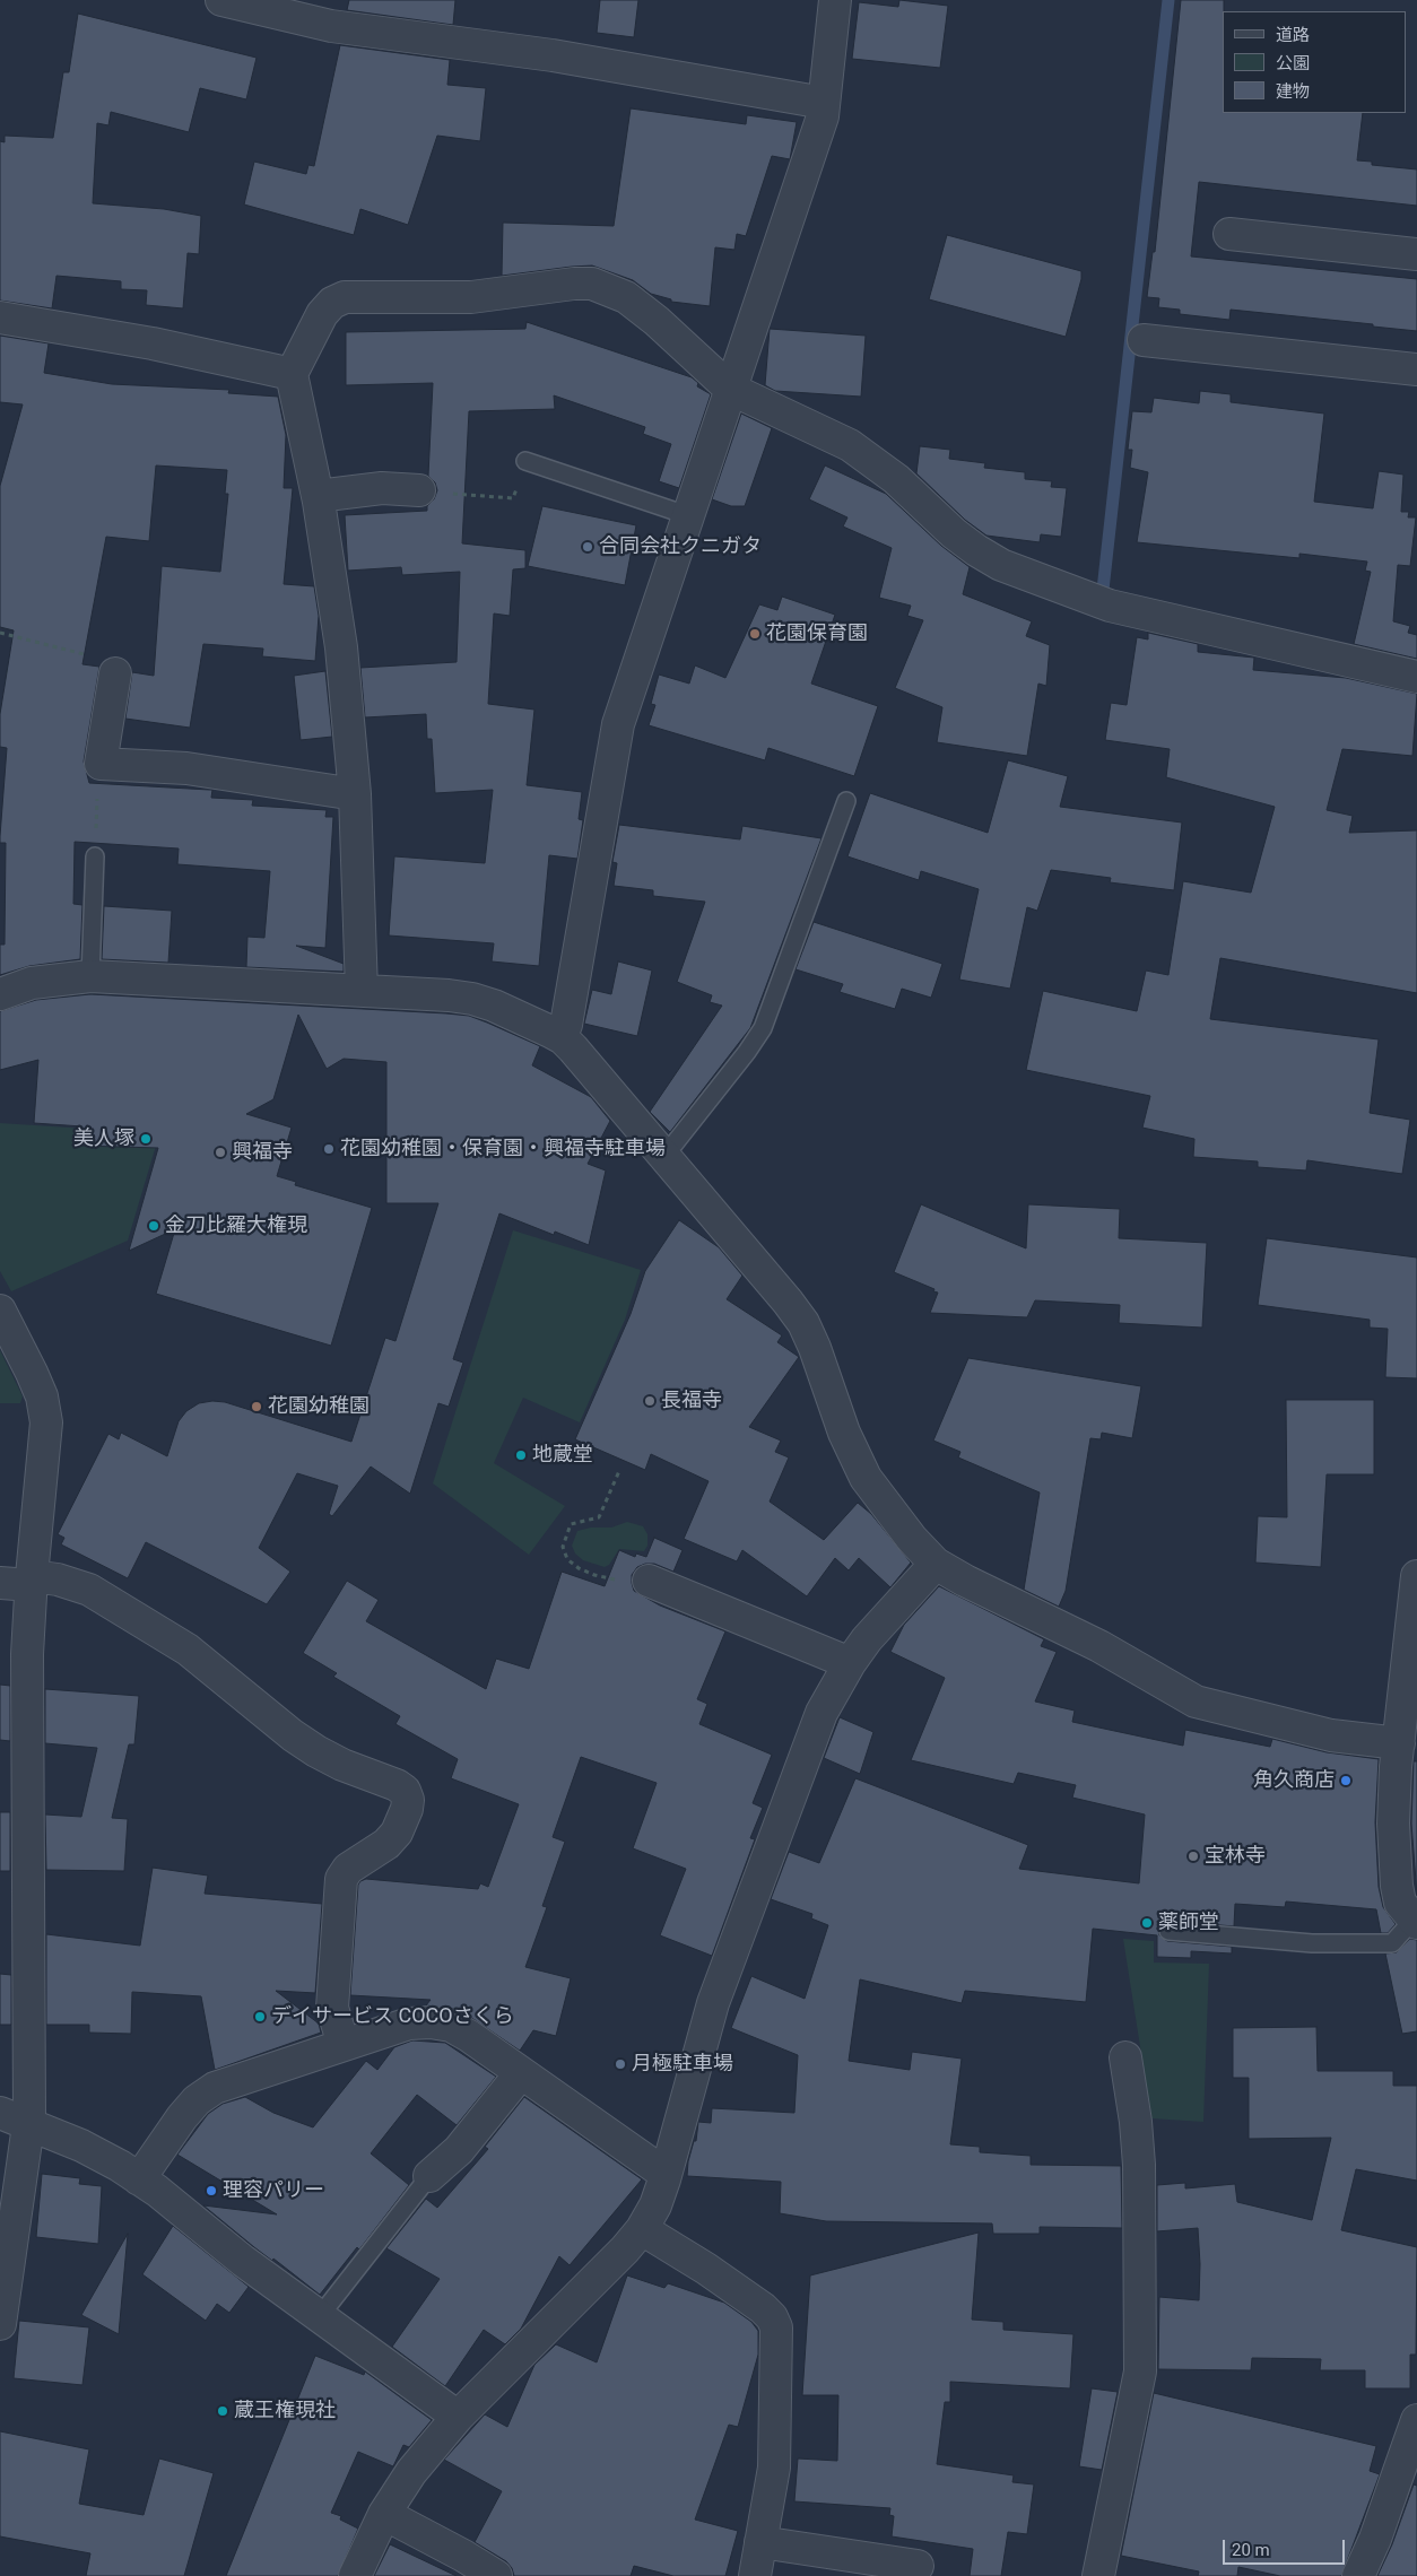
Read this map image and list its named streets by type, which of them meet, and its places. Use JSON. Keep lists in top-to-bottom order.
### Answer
{
  "places": [
    "合同会社クニガタ",
    "花園保育園",
    "美人塚",
    "花園幼稚園・保育園・興福寺駐車場",
    "興福寺",
    "金刀比羅大権現",
    "長福寺",
    "花園幼稚園",
    "地蔵堂",
    "角久商店",
    "宝林寺",
    "薬師堂",
    "デイサービス COCOさくら",
    "月極駐車場",
    "理容パリー",
    "蔵王権現社"
  ],
  "legend": ["道路", "公園", "建物"],
  "scale_bar": "20 m"
}
